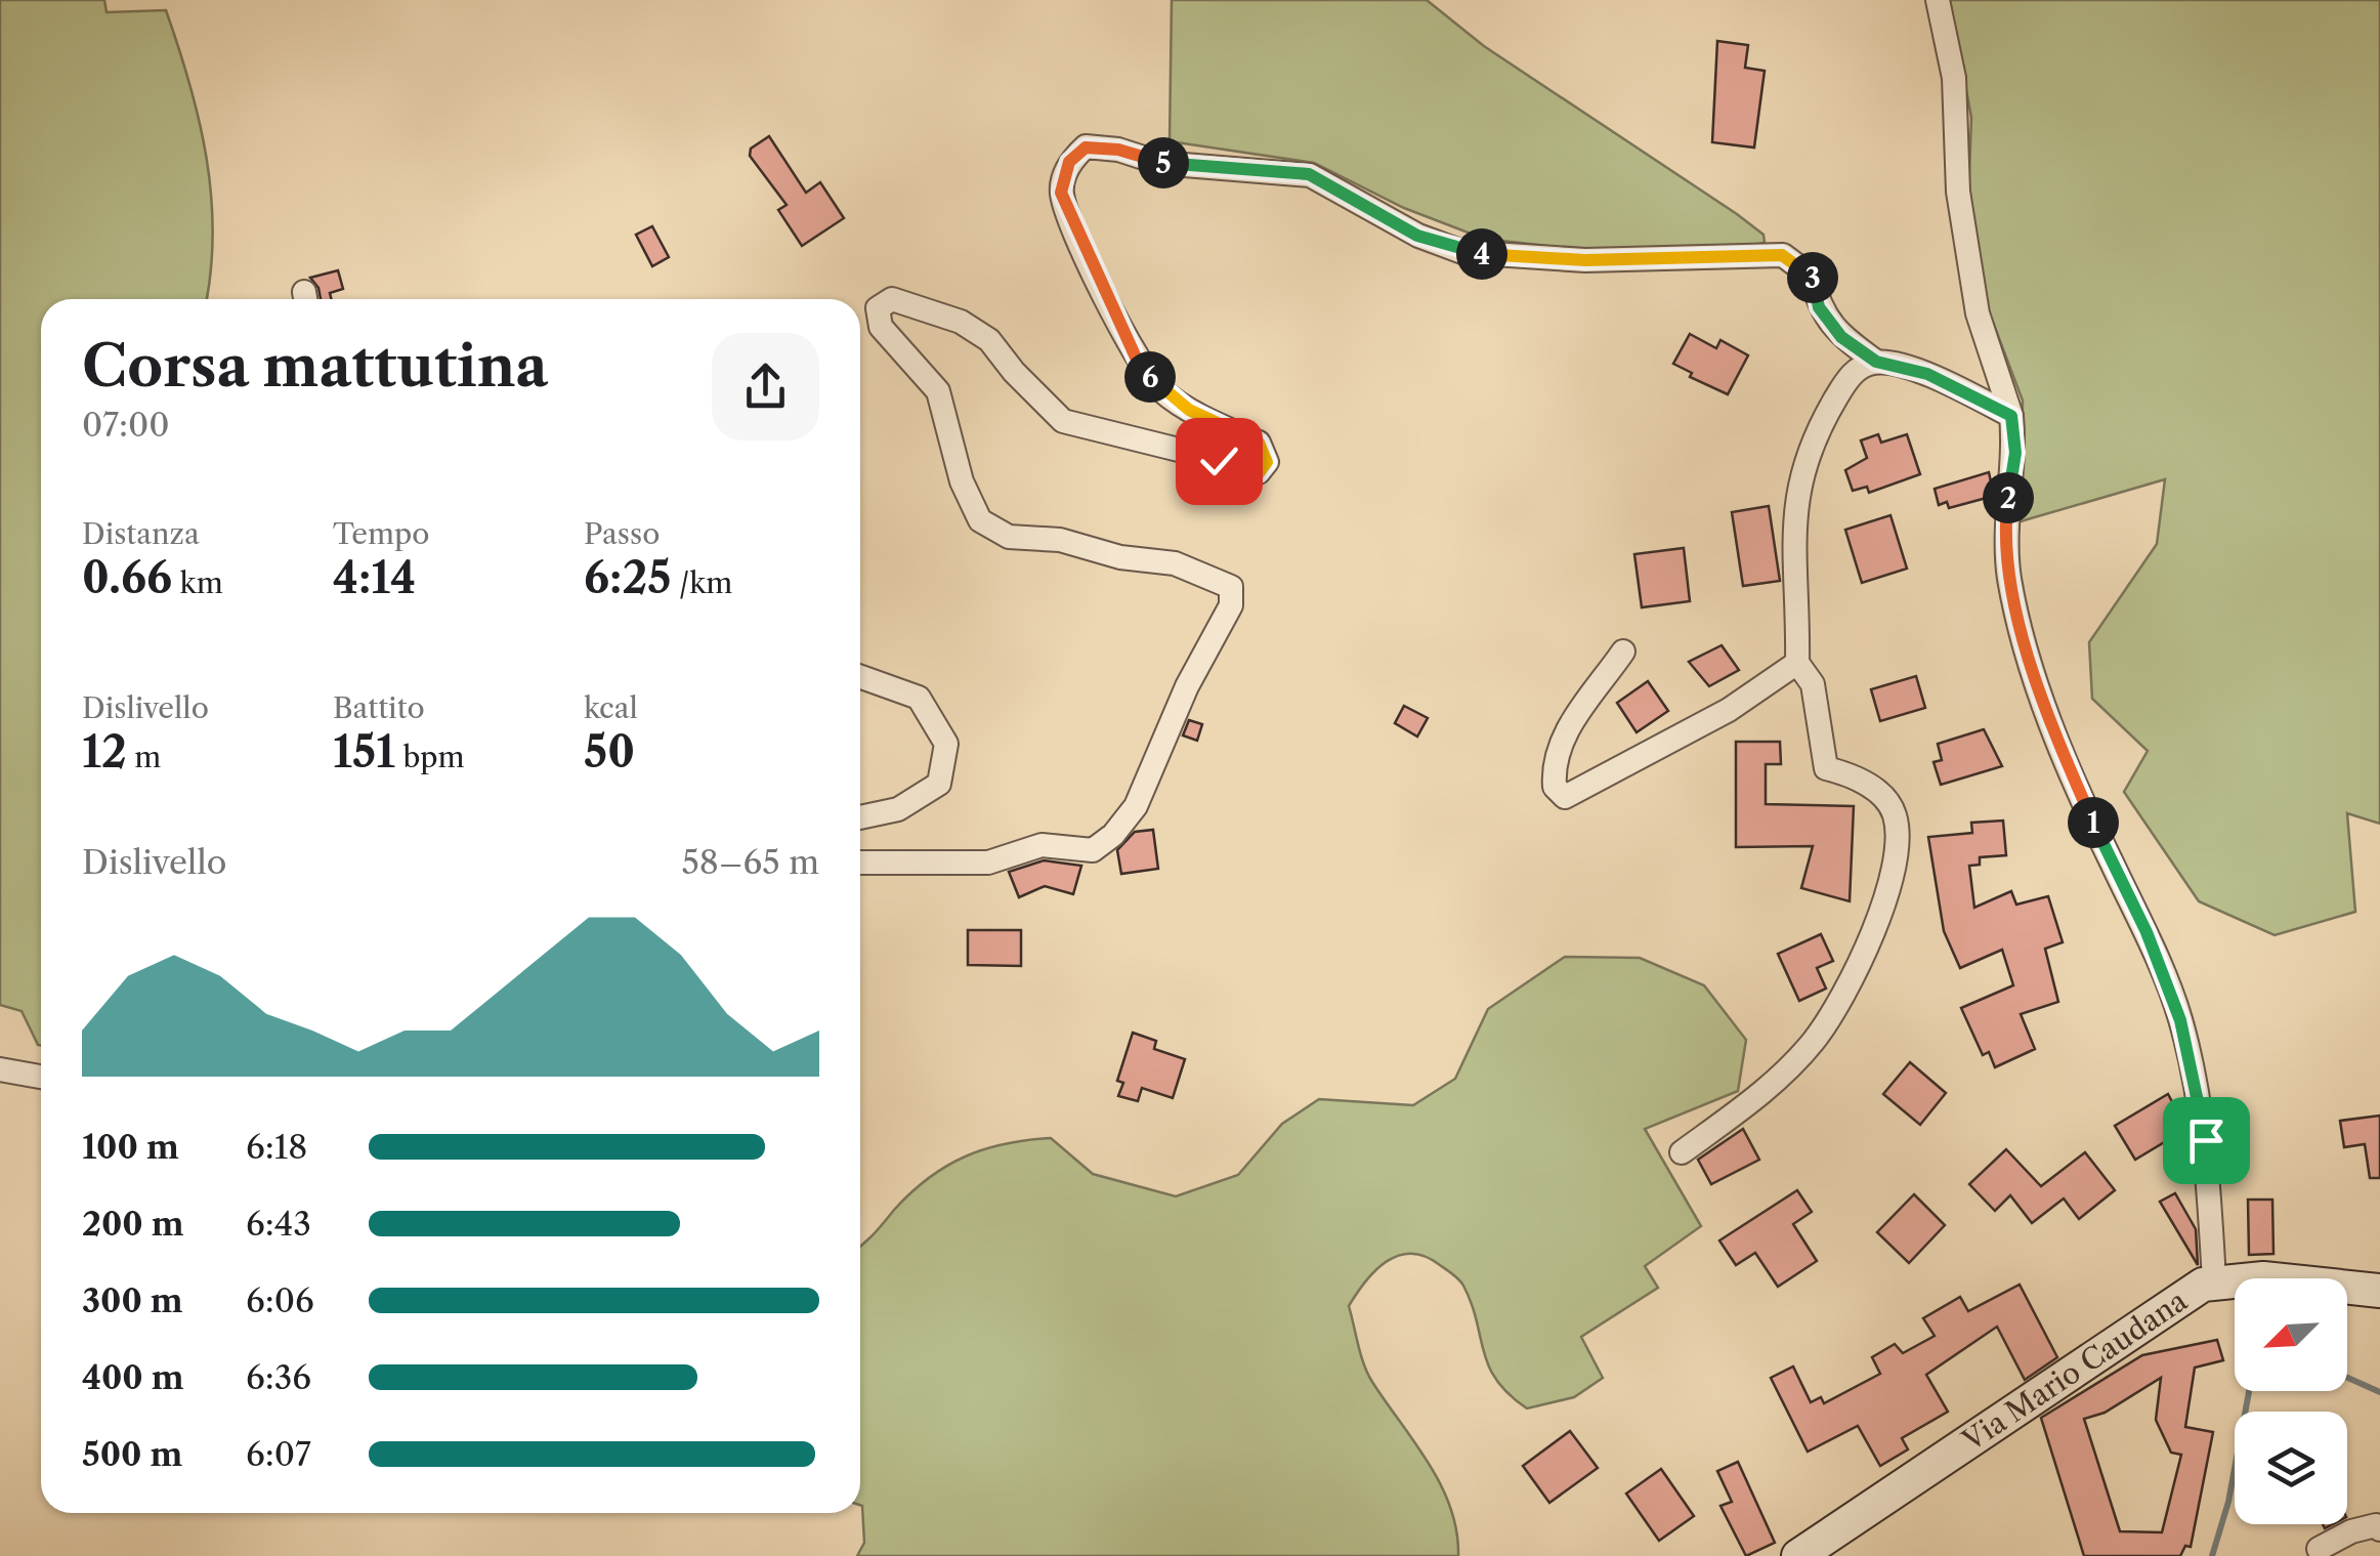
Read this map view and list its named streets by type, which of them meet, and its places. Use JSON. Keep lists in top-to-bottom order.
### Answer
{
  "streets": {
    "main road": ["Via Mario Caudana"]
  },
  "north": "bottom left",
  "page": {
    "pins": [
      "5",
      "4",
      "3",
      "6",
      "2",
      "1"
    ],
    "heading": ["Corsa mattutina", "07:00"],
    "stats": [
      ["Distanza", "0.66 km"],
      ["Tempo", "4:14"],
      ["Passo", "6:25 /km"],
      ["Dislivello", "12 m"],
      ["Battito", "151 bpm"],
      ["kcal", "50"]
    ],
    "chart": ["Dislivello", "58–65 m"],
    "list": [
      {
        "name": "100 m",
        "note": "6:18"
      },
      {
        "name": "200 m",
        "note": "6:43"
      },
      {
        "name": "300 m",
        "note": "6:06"
      },
      {
        "name": "400 m",
        "note": "6:36"
      },
      {
        "name": "500 m",
        "note": "6:07"
      }
    ]
  }
}
